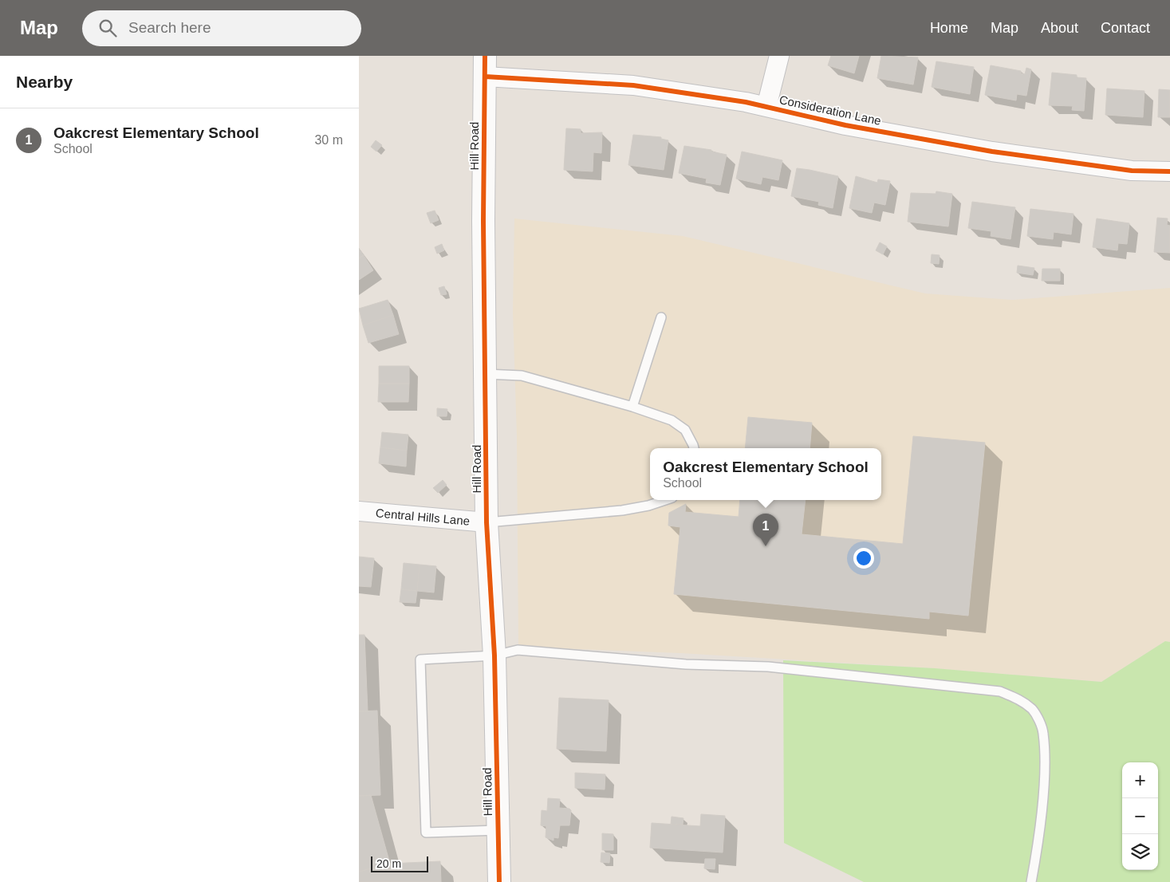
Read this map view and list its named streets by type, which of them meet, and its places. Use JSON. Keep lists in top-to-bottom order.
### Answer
{
  "streets": {
    "street": ["Consideration Lane", "Hill Road", "Central Hills Lane"]
  },
  "crossings": [
    ["Consideration Lane", "Hill Road"],
    ["Hill Road", "Central Hills Lane"]
  ],
  "scale_bar": "20 m",
  "page": {
    "header": "Map",
    "search": "Search here",
    "nav": [
      "Home",
      "Map",
      "About",
      "Contact"
    ],
    "heading": "Nearby",
    "list": [
      {
        "mark": "1",
        "name": "Oakcrest Elementary School",
        "note": "School",
        "value": "30 m"
      }
    ],
    "popup": ["Oakcrest Elementary School", "School"],
    "pins": "1",
    "map_buttons": ["+", "−"],
    "scale": "20 m"
  }
}
